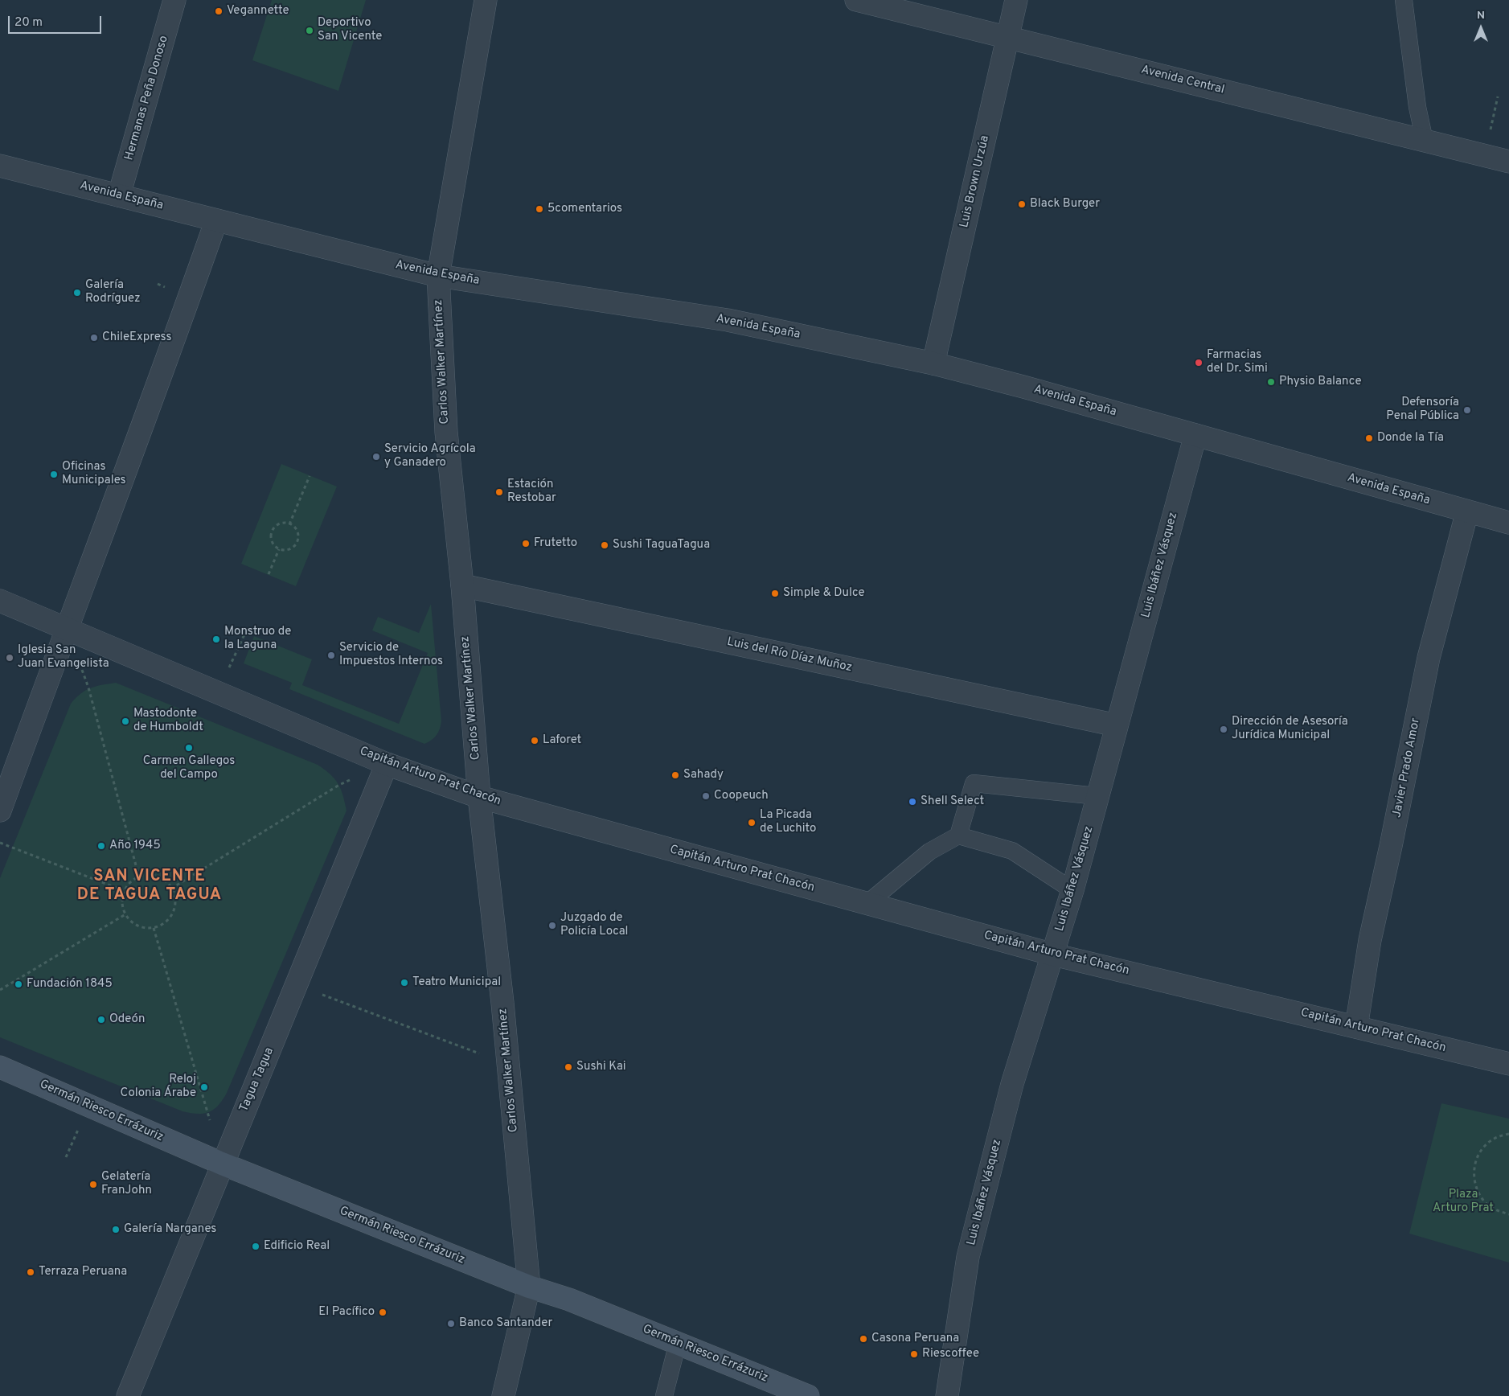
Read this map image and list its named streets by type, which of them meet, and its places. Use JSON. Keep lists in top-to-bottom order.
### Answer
{
  "streets": {
    "main road": ["Germán Riesco Errázuriz"],
    "street": [
      "Avenida Central",
      "Hermanas Peña Donoso",
      "Luis Brown Urzúa",
      "Avenida España",
      "Carlos Walker Martínez",
      "Luis Ibáñez Vásquez",
      "Luis del Río Díaz Muñoz",
      "Javier Prado Amor",
      "Capitán Arturo Prat Chacón",
      "Tagua Tagua"
    ]
  },
  "crossings": [
    ["Avenida Central", "Luis Brown Urzúa"],
    ["Hermanas Peña Donoso", "Avenida España"],
    ["Luis Brown Urzúa", "Avenida España"],
    ["Avenida España", "Carlos Walker Martínez"],
    ["Avenida España", "Luis Ibáñez Vásquez"],
    ["Avenida España", "Javier Prado Amor"],
    ["Carlos Walker Martínez", "Luis del Río Díaz Muñoz"],
    ["Carlos Walker Martínez", "Capitán Arturo Prat Chacón"],
    ["Carlos Walker Martínez", "Germán Riesco Errázuriz"],
    ["Luis Ibáñez Vásquez", "Luis del Río Díaz Muñoz"],
    ["Luis Ibáñez Vásquez", "Capitán Arturo Prat Chacón"],
    ["Javier Prado Amor", "Capitán Arturo Prat Chacón"],
    ["Capitán Arturo Prat Chacón", "Tagua Tagua"],
    ["Tagua Tagua", "Germán Riesco Errázuriz"]
  ],
  "districts": ["SAN VICENTE DE TAGUA TAGUA"],
  "parks": ["Plaza Arturo Prat"],
  "places": [
    "Vegannette",
    "Deportivo San Vicente",
    "Black Burger",
    "5comentarios",
    "Galería Rodríguez",
    "ChileExpress",
    "Farmacias del Dr. Simi",
    "Physio Balance",
    "Defensoría Penal Pública",
    "Donde la Tía",
    "Servicio Agrícola y Ganadero",
    "Oficinas Municipales",
    "Estación Restobar",
    "Frutetto",
    "Sushi TaguaTagua",
    "Simple & Dulce",
    "Monstruo de la Laguna",
    "Servicio de Impuestos Internos",
    "Iglesia San Juan Evangelista",
    "Mastodonte de Humboldt",
    "Dirección de Asesoría Jurídica Municipal",
    "Laforet",
    "Carmen Gallegos del Campo",
    "Sahady",
    "Coopeuch",
    "Shell Select",
    "La Picada de Luchito",
    "Año 1945",
    "Juzgado de Policía Local",
    "Teatro Municipal",
    "Fundación 1845",
    "Odeón",
    "Sushi Kai",
    "Reloj Colonia Árabe",
    "Gelatería FranJohn",
    "Galería Narganes",
    "Edificio Real",
    "Terraza Peruana",
    "El Pacífico",
    "Banco Santander",
    "Casona Peruana",
    "Riescoffee"
  ],
  "scale_bar": "20 m",
  "north": "top"
}
